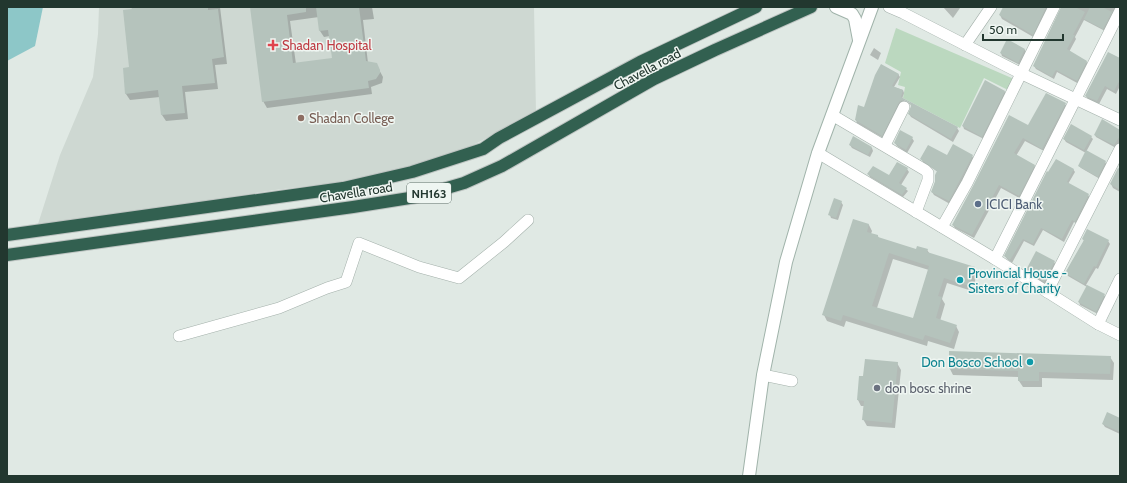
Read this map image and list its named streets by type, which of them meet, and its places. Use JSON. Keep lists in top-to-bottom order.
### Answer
{
  "streets": {
    "highway": ["Chavella road", "NH163"]
  },
  "places": {
    "health": ["Shadan Hospital"],
    "other": [
      "Shadan College",
      "ICICI Bank",
      "Provincial House - Sisters of Charity",
      "Don Bosco School",
      "don bosc shrine"
    ]
  },
  "scale_bar": "50 m"
}
